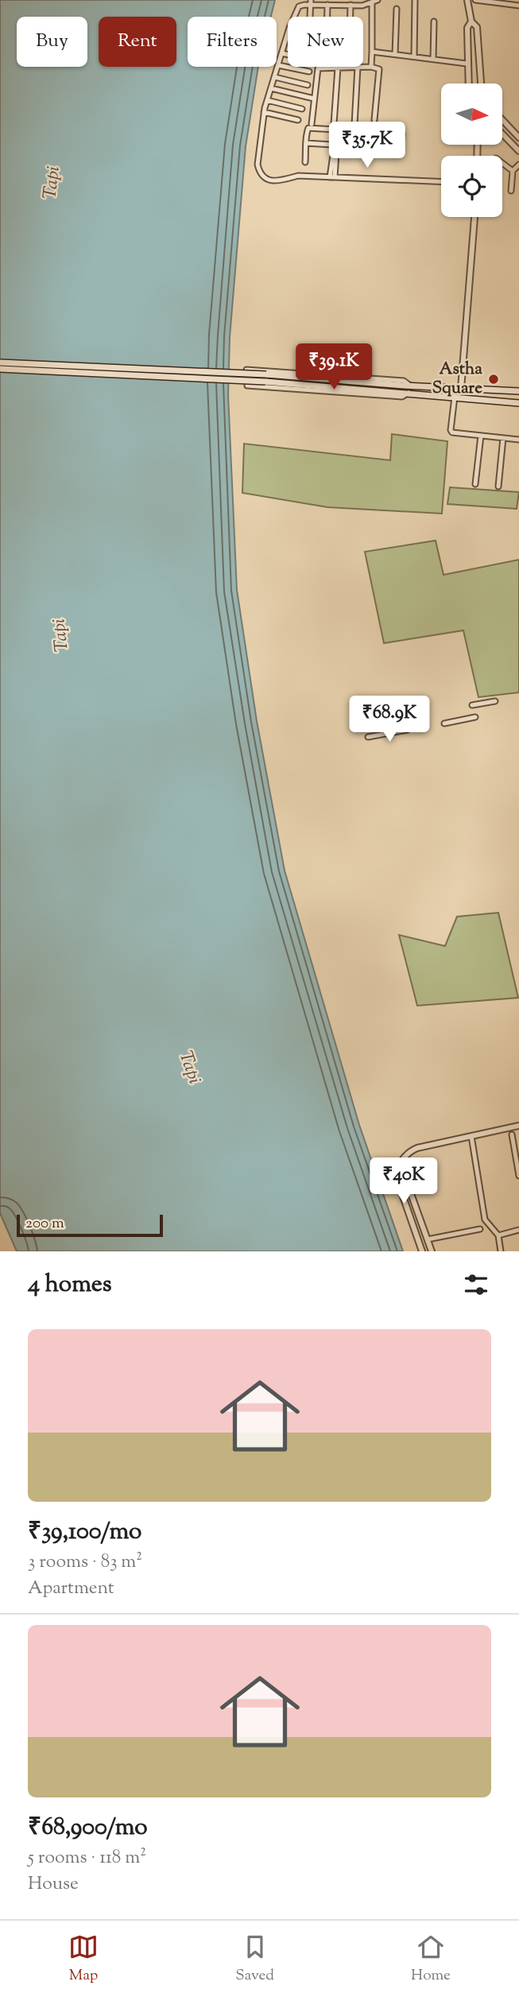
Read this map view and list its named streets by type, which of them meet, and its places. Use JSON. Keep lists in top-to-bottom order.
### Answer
{
  "water": ["Tapi"],
  "places": ["Astha Square"],
  "scale_bar": "200 m",
  "north": "right",
  "page": {
    "chip": [
      "Buy",
      "Rent",
      "Filters",
      "New"
    ],
    "price": [
      "₹35.7K",
      "₹39.1K",
      "₹68.9K",
      "₹40K"
    ],
    "scale": "200 m",
    "heading": "4 homes",
    "list": [
      {
        "name": "₹39,100/mo",
        "note": "3 rooms · 83 m² · Apartment"
      },
      {
        "name": "₹68,900/mo",
        "note": "5 rooms · 118 m² · House"
      }
    ],
    "tabs": ["Map", "Saved", "Home"]
  }
}
